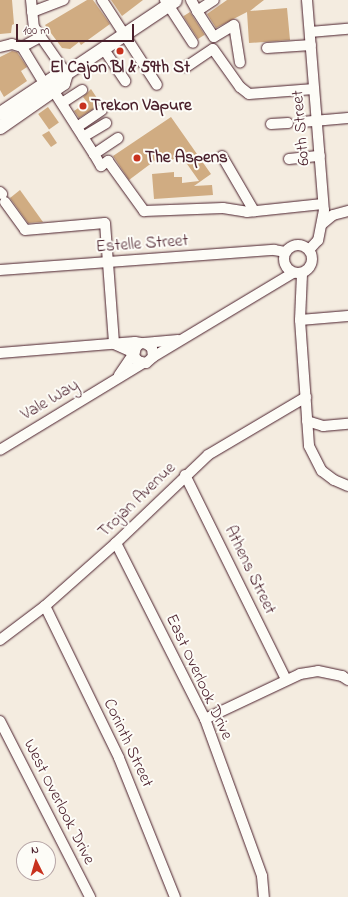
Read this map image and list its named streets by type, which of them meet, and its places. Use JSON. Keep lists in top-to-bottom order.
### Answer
{
  "streets": {
    "street": [
      "60th Street",
      "Estelle Street",
      "Vale Way",
      "Trojan Avenue",
      "Athens Street",
      "East Overlook Drive",
      "Corinth Street",
      "West Overlook Drive"
    ]
  },
  "crossings": [
    ["60th Street", "Estelle Street"],
    ["60th Street", "Vale Way"],
    ["60th Street", "Trojan Avenue"],
    ["Estelle Street", "Vale Way"],
    ["Trojan Avenue", "Athens Street"],
    ["Trojan Avenue", "East Overlook Drive"],
    ["Trojan Avenue", "Corinth Street"]
  ],
  "places": ["El Cajon Bl & 59th St", "Trekon Vapure", "The Aspens"],
  "scale_bar": "100 m",
  "north": "top"
}
